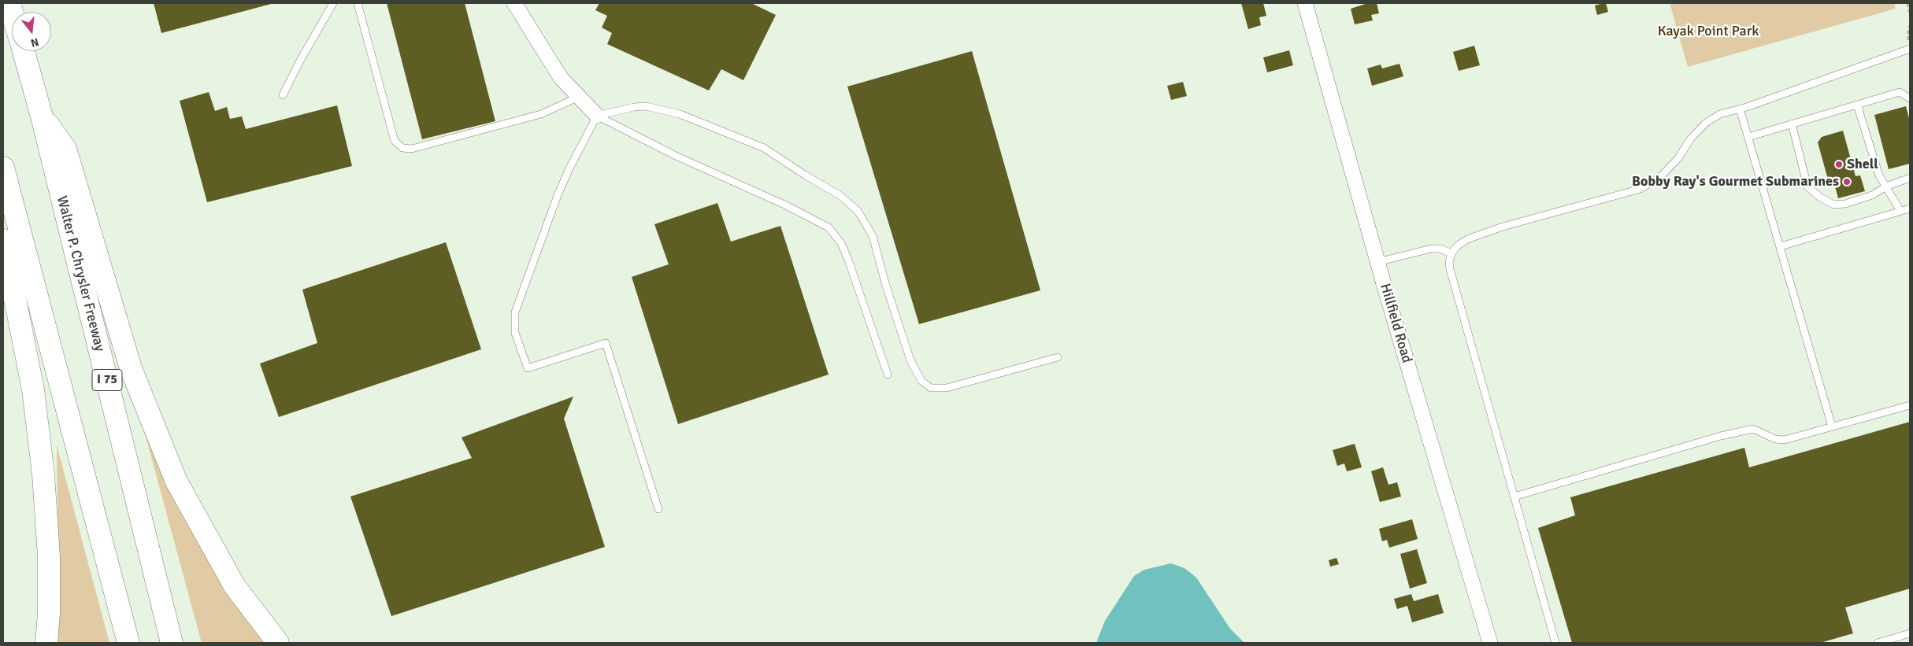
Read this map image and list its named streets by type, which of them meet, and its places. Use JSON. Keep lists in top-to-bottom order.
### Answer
{
  "streets": {
    "highway": ["Walter P. Chrysler Freeway", "I 75"],
    "street": ["Hillfield Road"]
  },
  "parks": ["Kayak Point Park"],
  "places": ["Shell", "Bobby Ray's Gourmet Submarines"],
  "north": "bottom"
}
